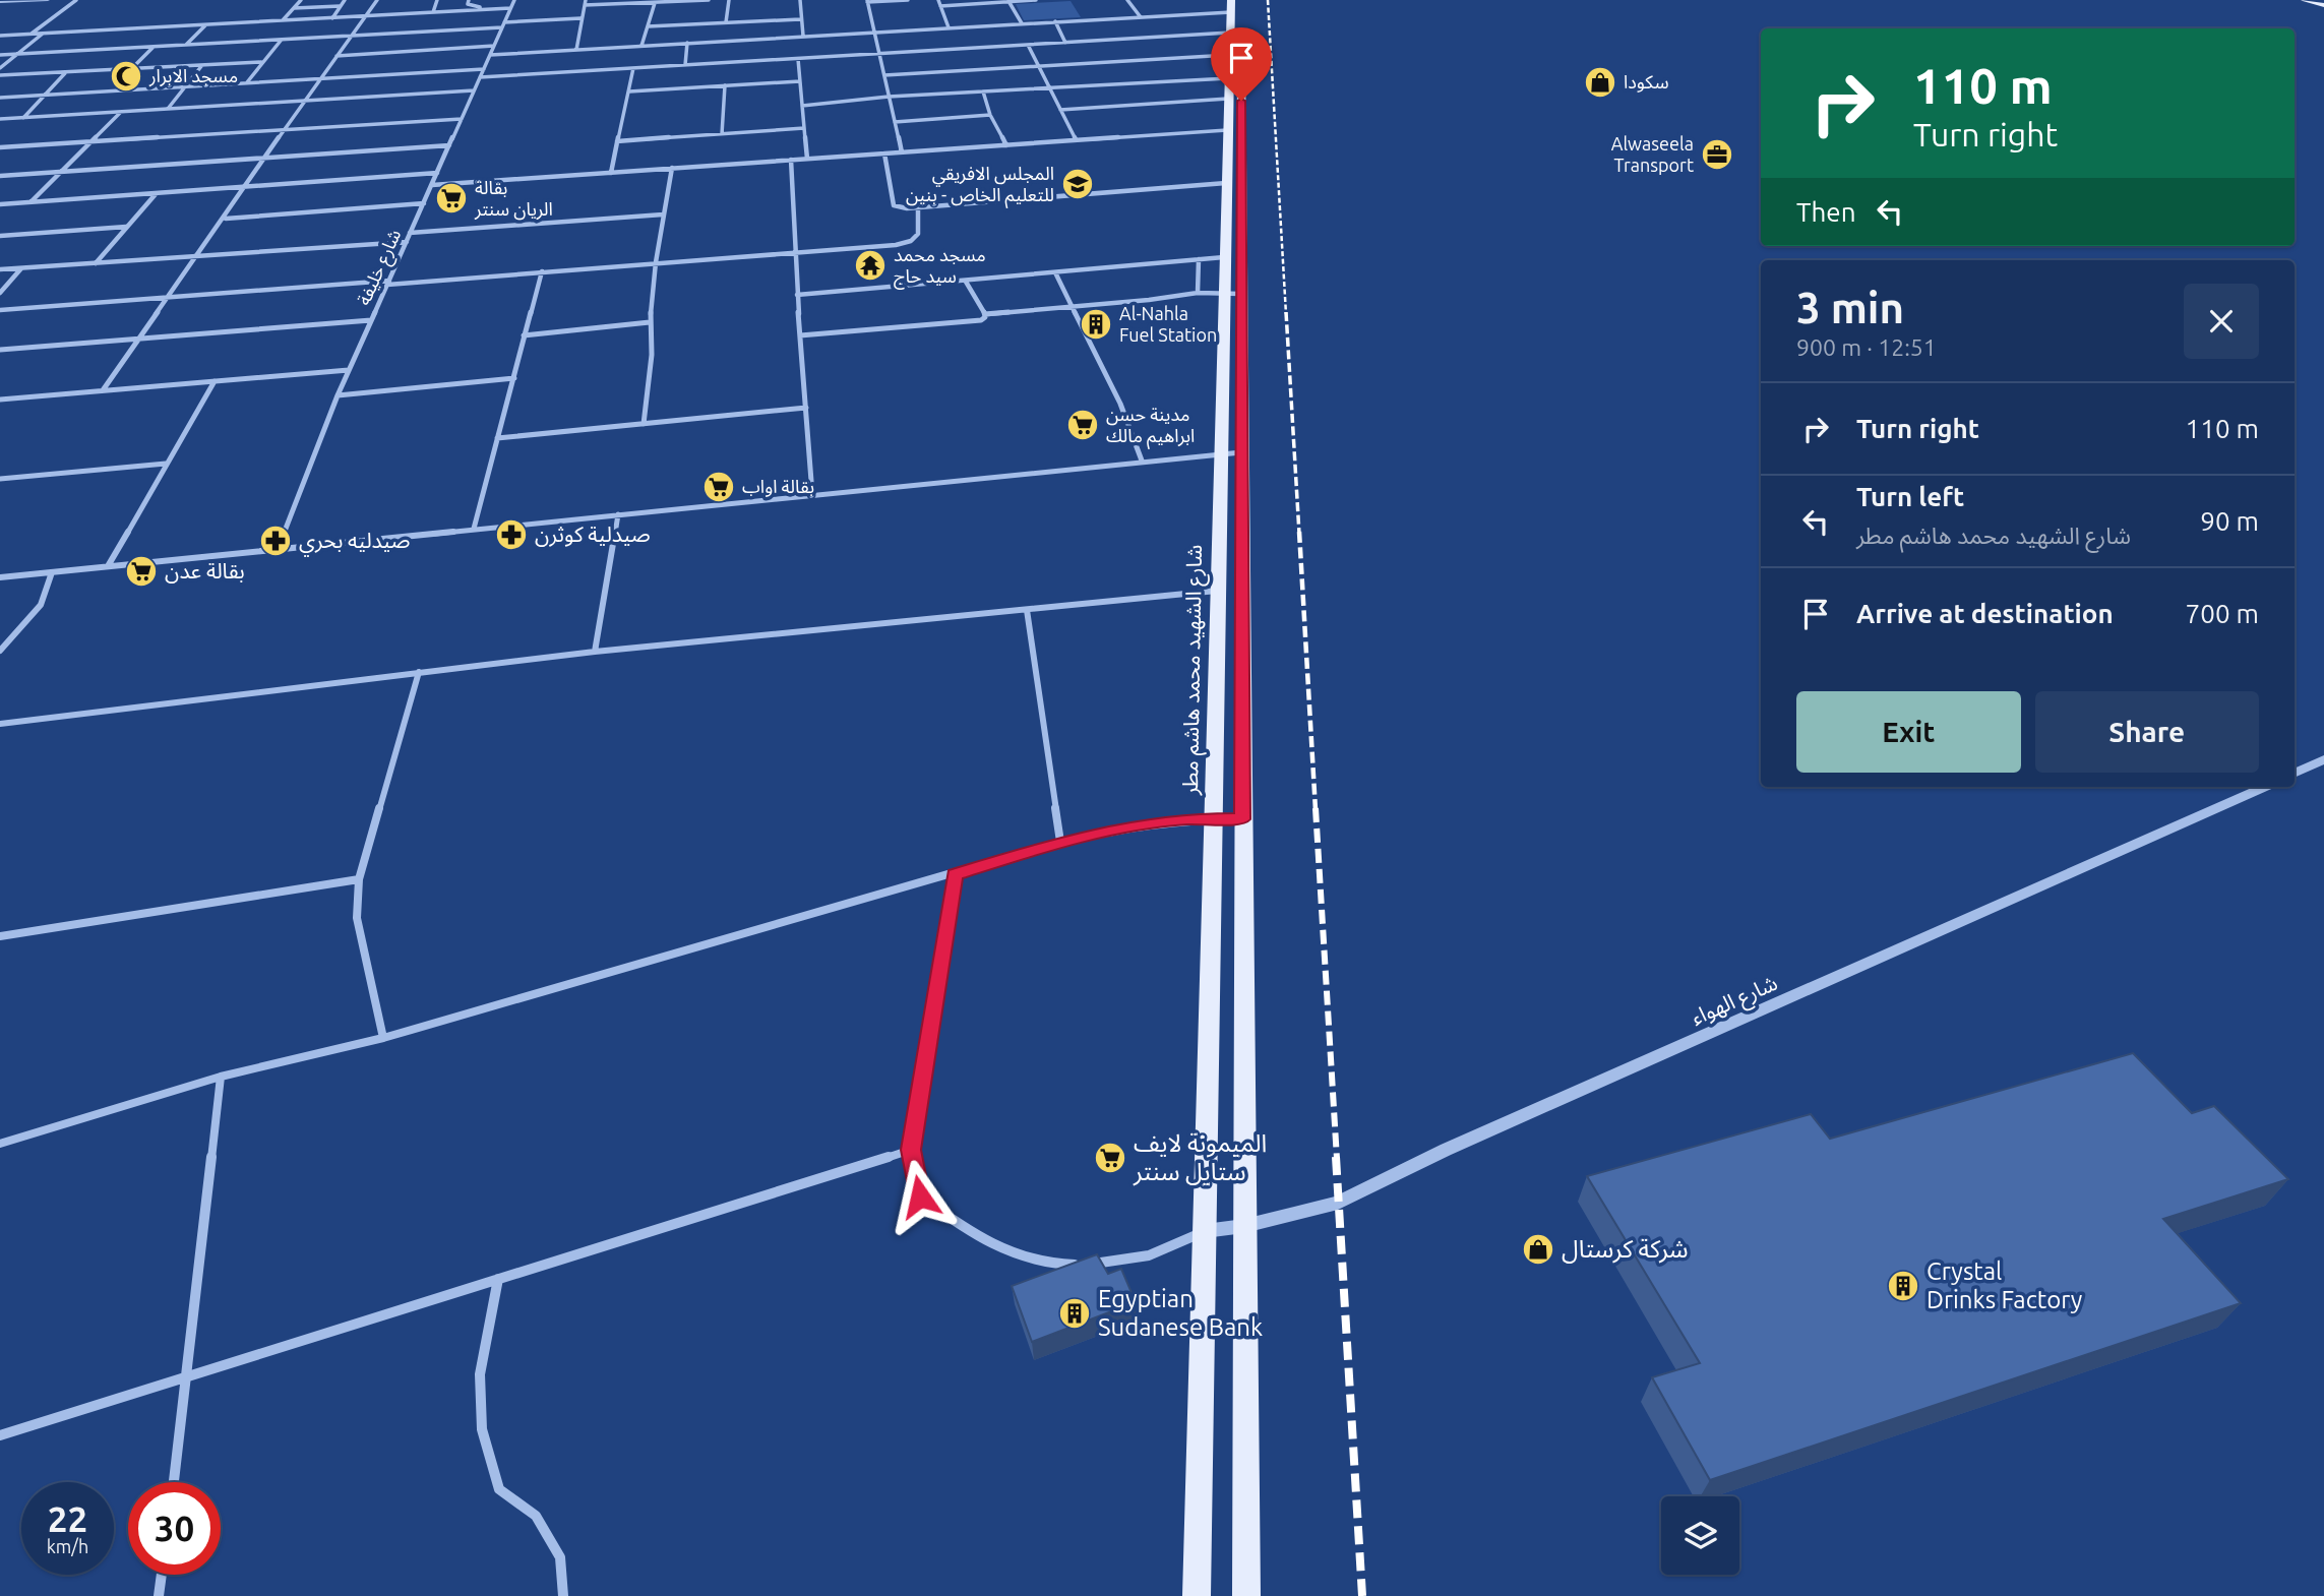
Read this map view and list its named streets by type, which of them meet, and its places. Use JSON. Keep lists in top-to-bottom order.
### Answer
{
  "streets": {
    "main road": ["شارع الشهيد محمد هاشم مطر"],
    "street": ["شارع خليفة", "شارع الهواء"]
  },
  "crossings": [
    ["شارع الشهيد محمد هاشم مطر", "شارع الهواء"]
  ],
  "places": {
    "mosque": ["مسجد الابرار"],
    "shop": ["سكودا", "شركة كرستال"],
    "office": ["Alwaseela Transport"],
    "school or university": ["المجلس الافريقي للتعليم الخاص - بنين"],
    "supermarket": [
      "بقالة الريان سنتر",
      "مدينة حسن ابراهيم مالك",
      "بقالة اواب",
      "بقالة عدن",
      "الميمونة لايف ستايل سنتر"
    ],
    "temple": ["مسجد محمد سيد حاج"],
    "building": ["Al-Nahla Fuel Station", "Crystal Drinks Factory", "Egyptian Sudanese Bank"],
    "pharmacy": ["صيدلية كوثرن", "صيدليه بحري"]
  },
  "page": {
    "turn": ["110 m", "Turn right"],
    "then": "Then",
    "heading": ["3 min", "900 m · 12:51"],
    "list": [
      {
        "name": "Turn right",
        "value": "110 m"
      },
      {
        "name": "Turn left",
        "note": "شارع الشهيد محمد هاشم مطر",
        "value": "90 m"
      },
      {
        "name": "Arrive at destination",
        "value": "700 m"
      }
    ],
    "buttons": ["Exit", "Share"],
    "speed": "22 km/h",
    "limit": "30"
  }
}
